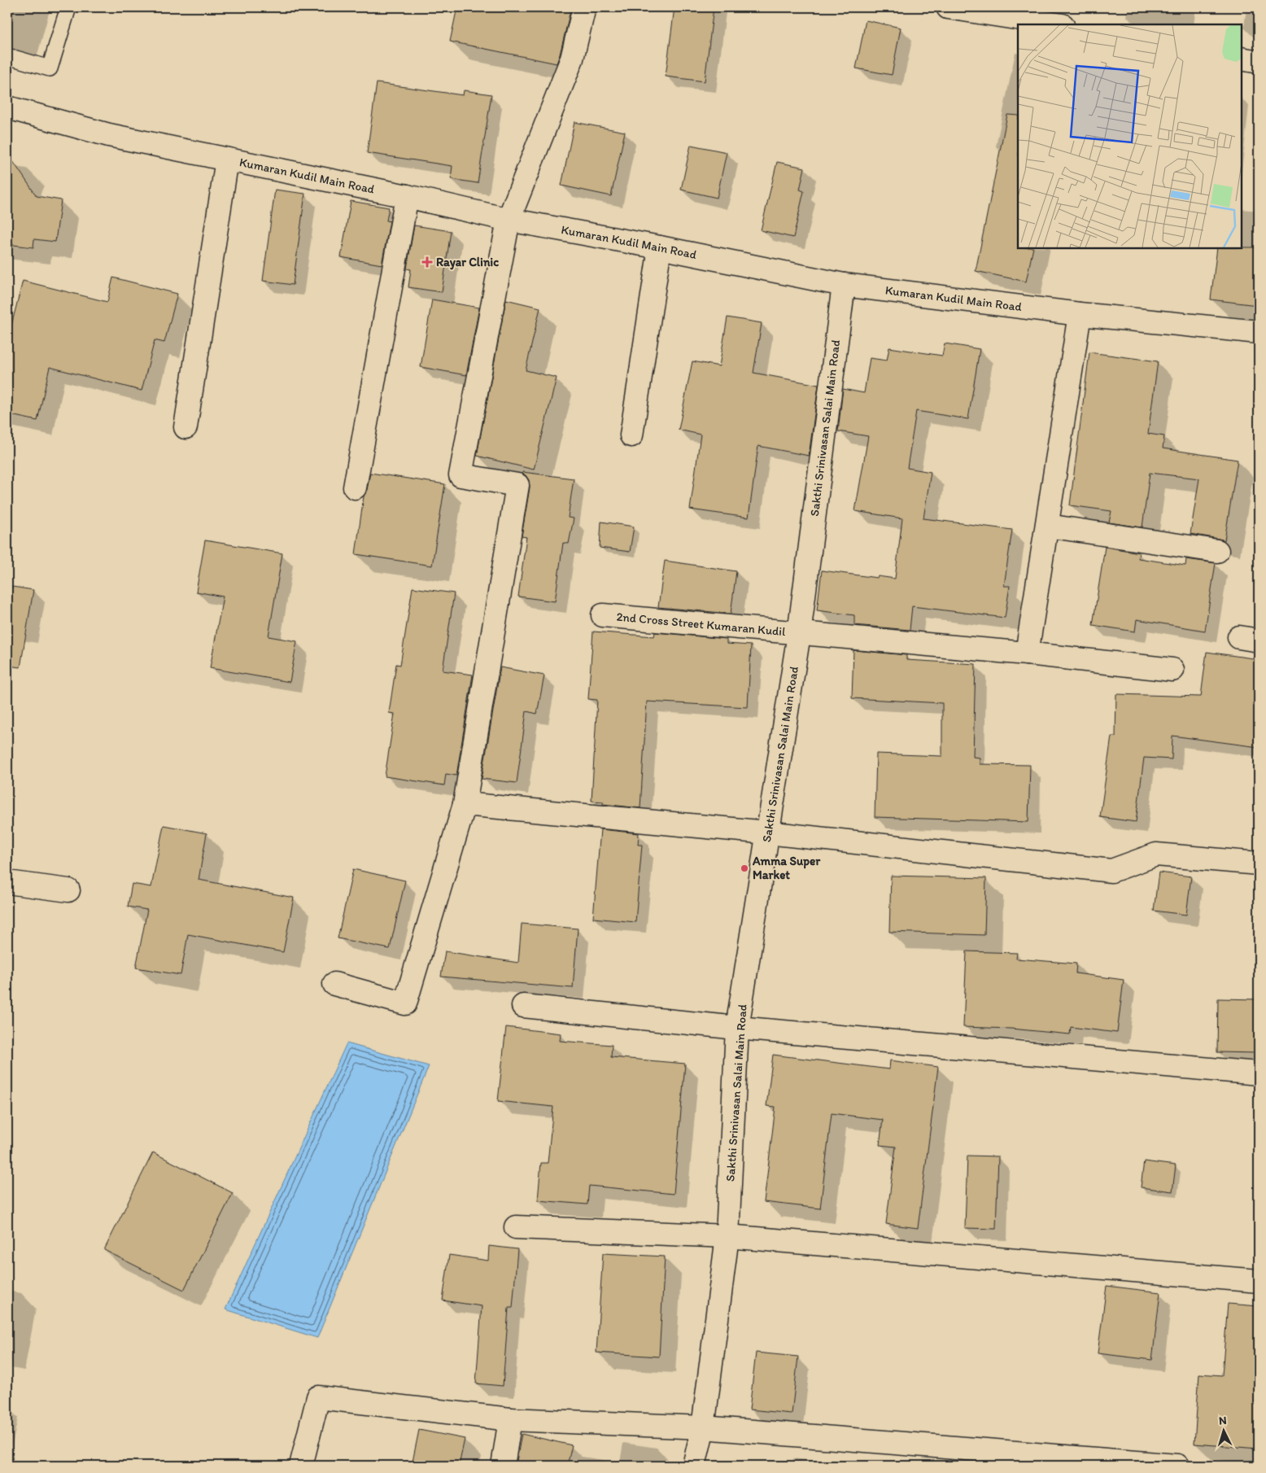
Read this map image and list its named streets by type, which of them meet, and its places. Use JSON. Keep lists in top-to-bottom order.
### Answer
{
  "streets": {
    "street": ["Kumaran Kudil Main Road", "Sakthi Srinivasan Salai Main Road", "2nd Cross Street Kumaran Kudil"]
  },
  "crossings": [
    ["Kumaran Kudil Main Road", "Sakthi Srinivasan Salai Main Road"],
    ["Sakthi Srinivasan Salai Main Road", "2nd Cross Street Kumaran Kudil"]
  ],
  "places": {
    "health": ["Rayar Clinic"],
    "other": ["Amma Super Market"]
  },
  "north": "top"
}
